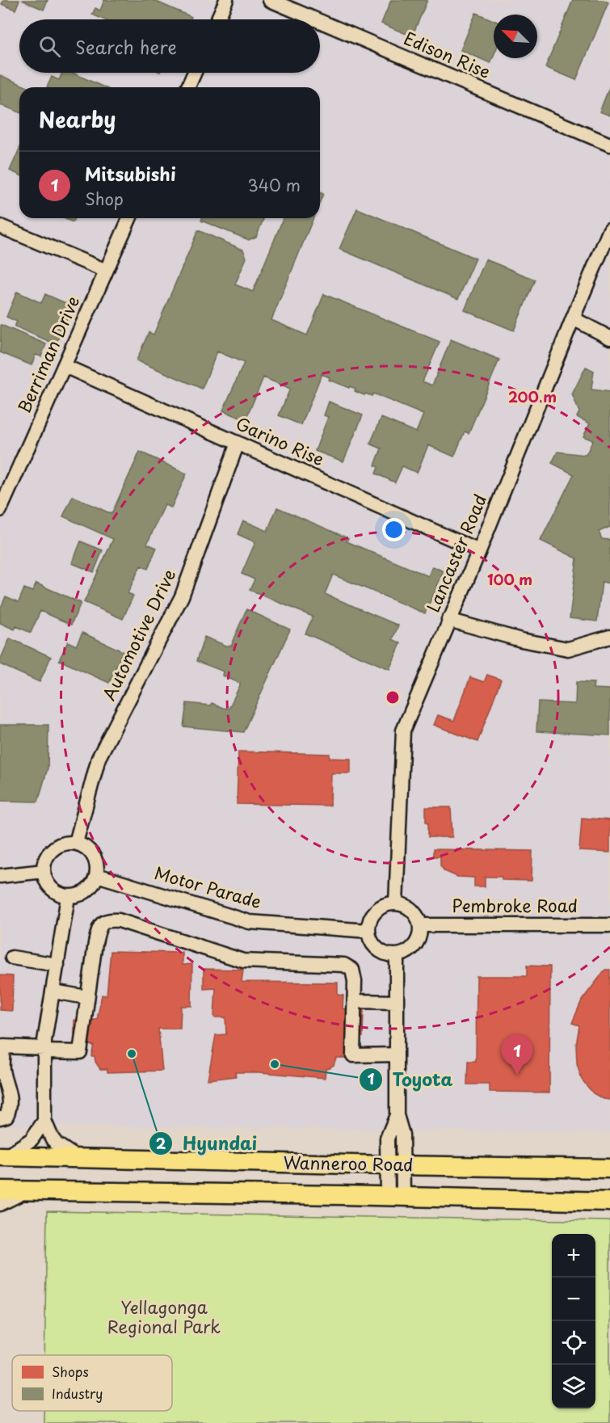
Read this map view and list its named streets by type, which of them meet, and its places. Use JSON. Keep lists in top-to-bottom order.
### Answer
{
  "streets": {
    "highway": ["Wanneroo Road"],
    "street": [
      "Edison Rise",
      "Berriman Drive",
      "Garino Rise",
      "Lancaster Road",
      "Automotive Drive",
      "Motor Parade",
      "Pembroke Road"
    ]
  },
  "crossings": [
    ["Berriman Drive", "Garino Rise"],
    ["Garino Rise", "Lancaster Road"],
    ["Garino Rise", "Automotive Drive"],
    ["Lancaster Road", "Motor Parade"],
    ["Lancaster Road", "Pembroke Road"],
    ["Automotive Drive", "Motor Parade"],
    ["Motor Parade", "Pembroke Road"]
  ],
  "parks": ["Yellagonga Regional Park"],
  "places": ["Hyundai", "Toyota"],
  "legend": ["Shops", "Industry"],
  "north": "top left",
  "page": {
    "search": "Search here",
    "heading": "Nearby",
    "list": [
      {
        "mark": "1",
        "name": "Mitsubishi",
        "note": "Shop",
        "value": "340 m"
      }
    ],
    "pins": "1",
    "map_buttons": ["+", "−"]
  },
  "rings": ["200 m", "100 m"]
}
